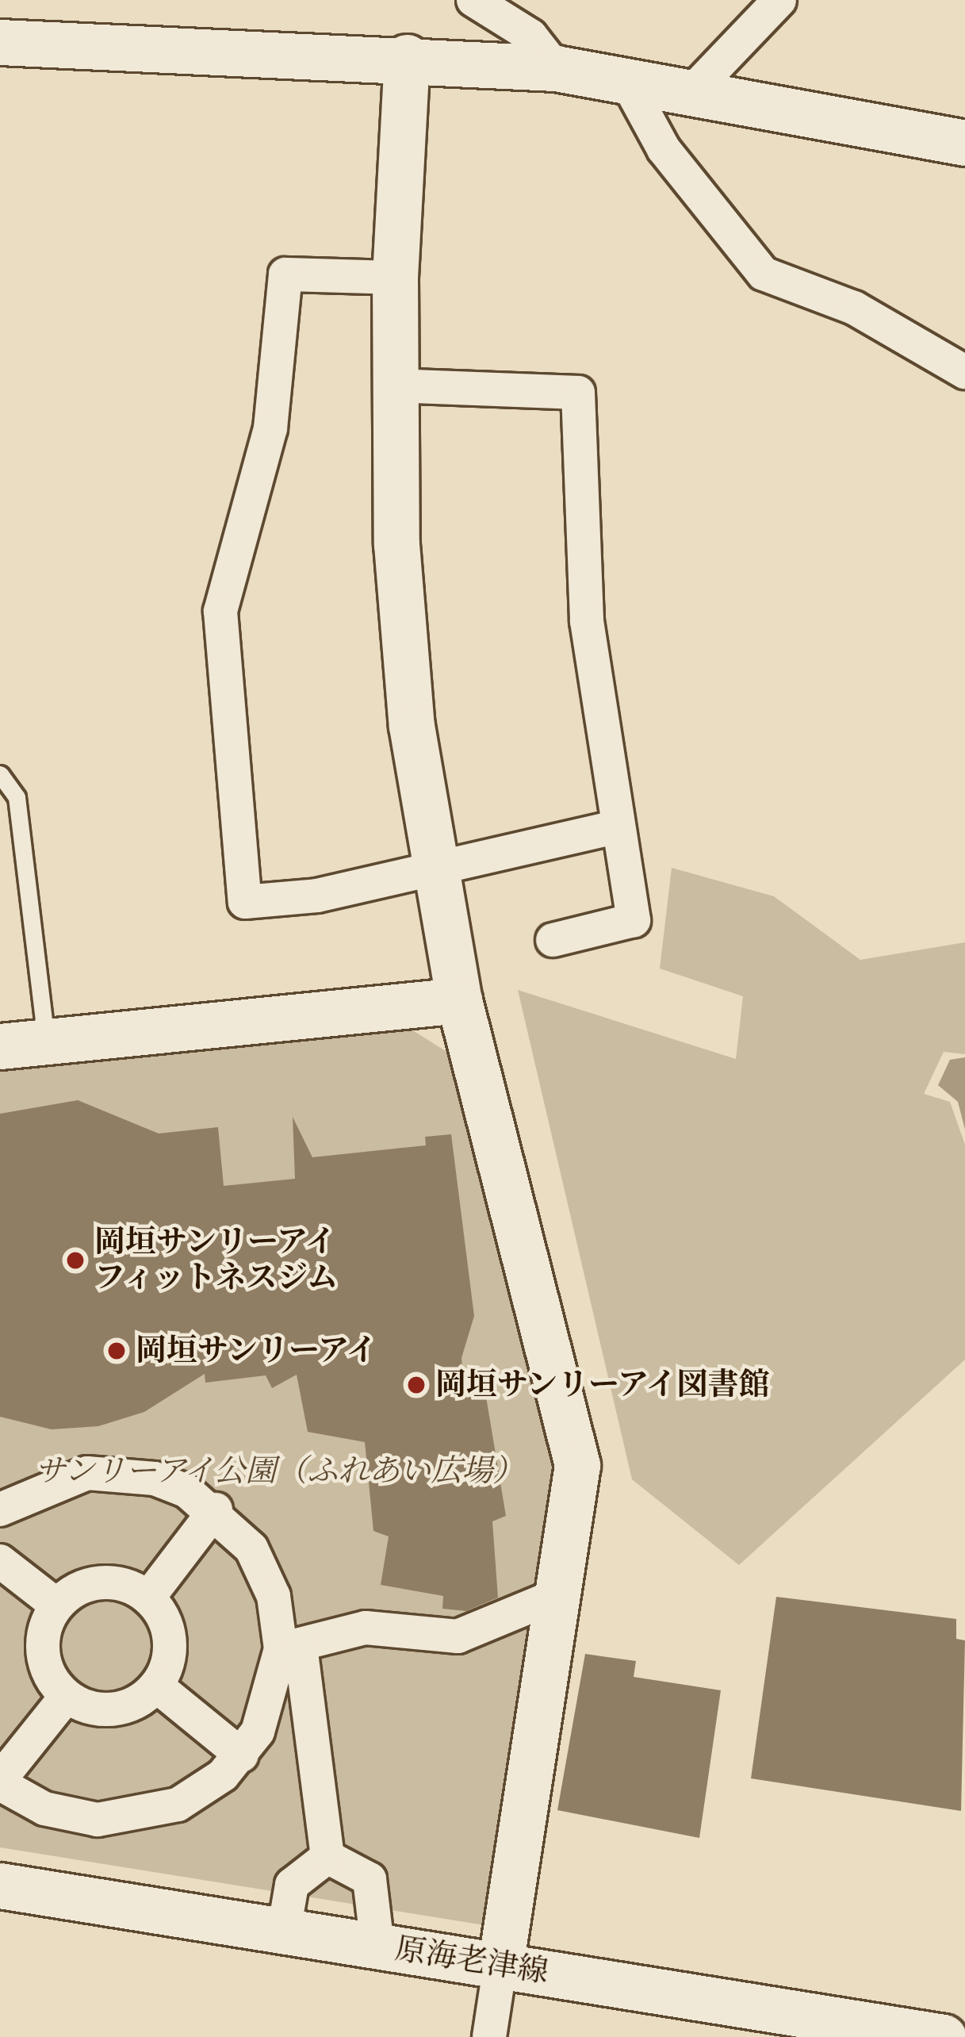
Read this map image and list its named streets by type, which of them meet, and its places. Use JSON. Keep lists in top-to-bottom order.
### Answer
{
  "streets": {
    "street": ["原海老津線"]
  },
  "parks": ["サンリーアイ公園（ふれあい広場）"],
  "places": ["岡垣サンリーアイ フィットネスジム", "岡垣サンリーアイ", "岡垣サンリーアイ図書館"]
}
